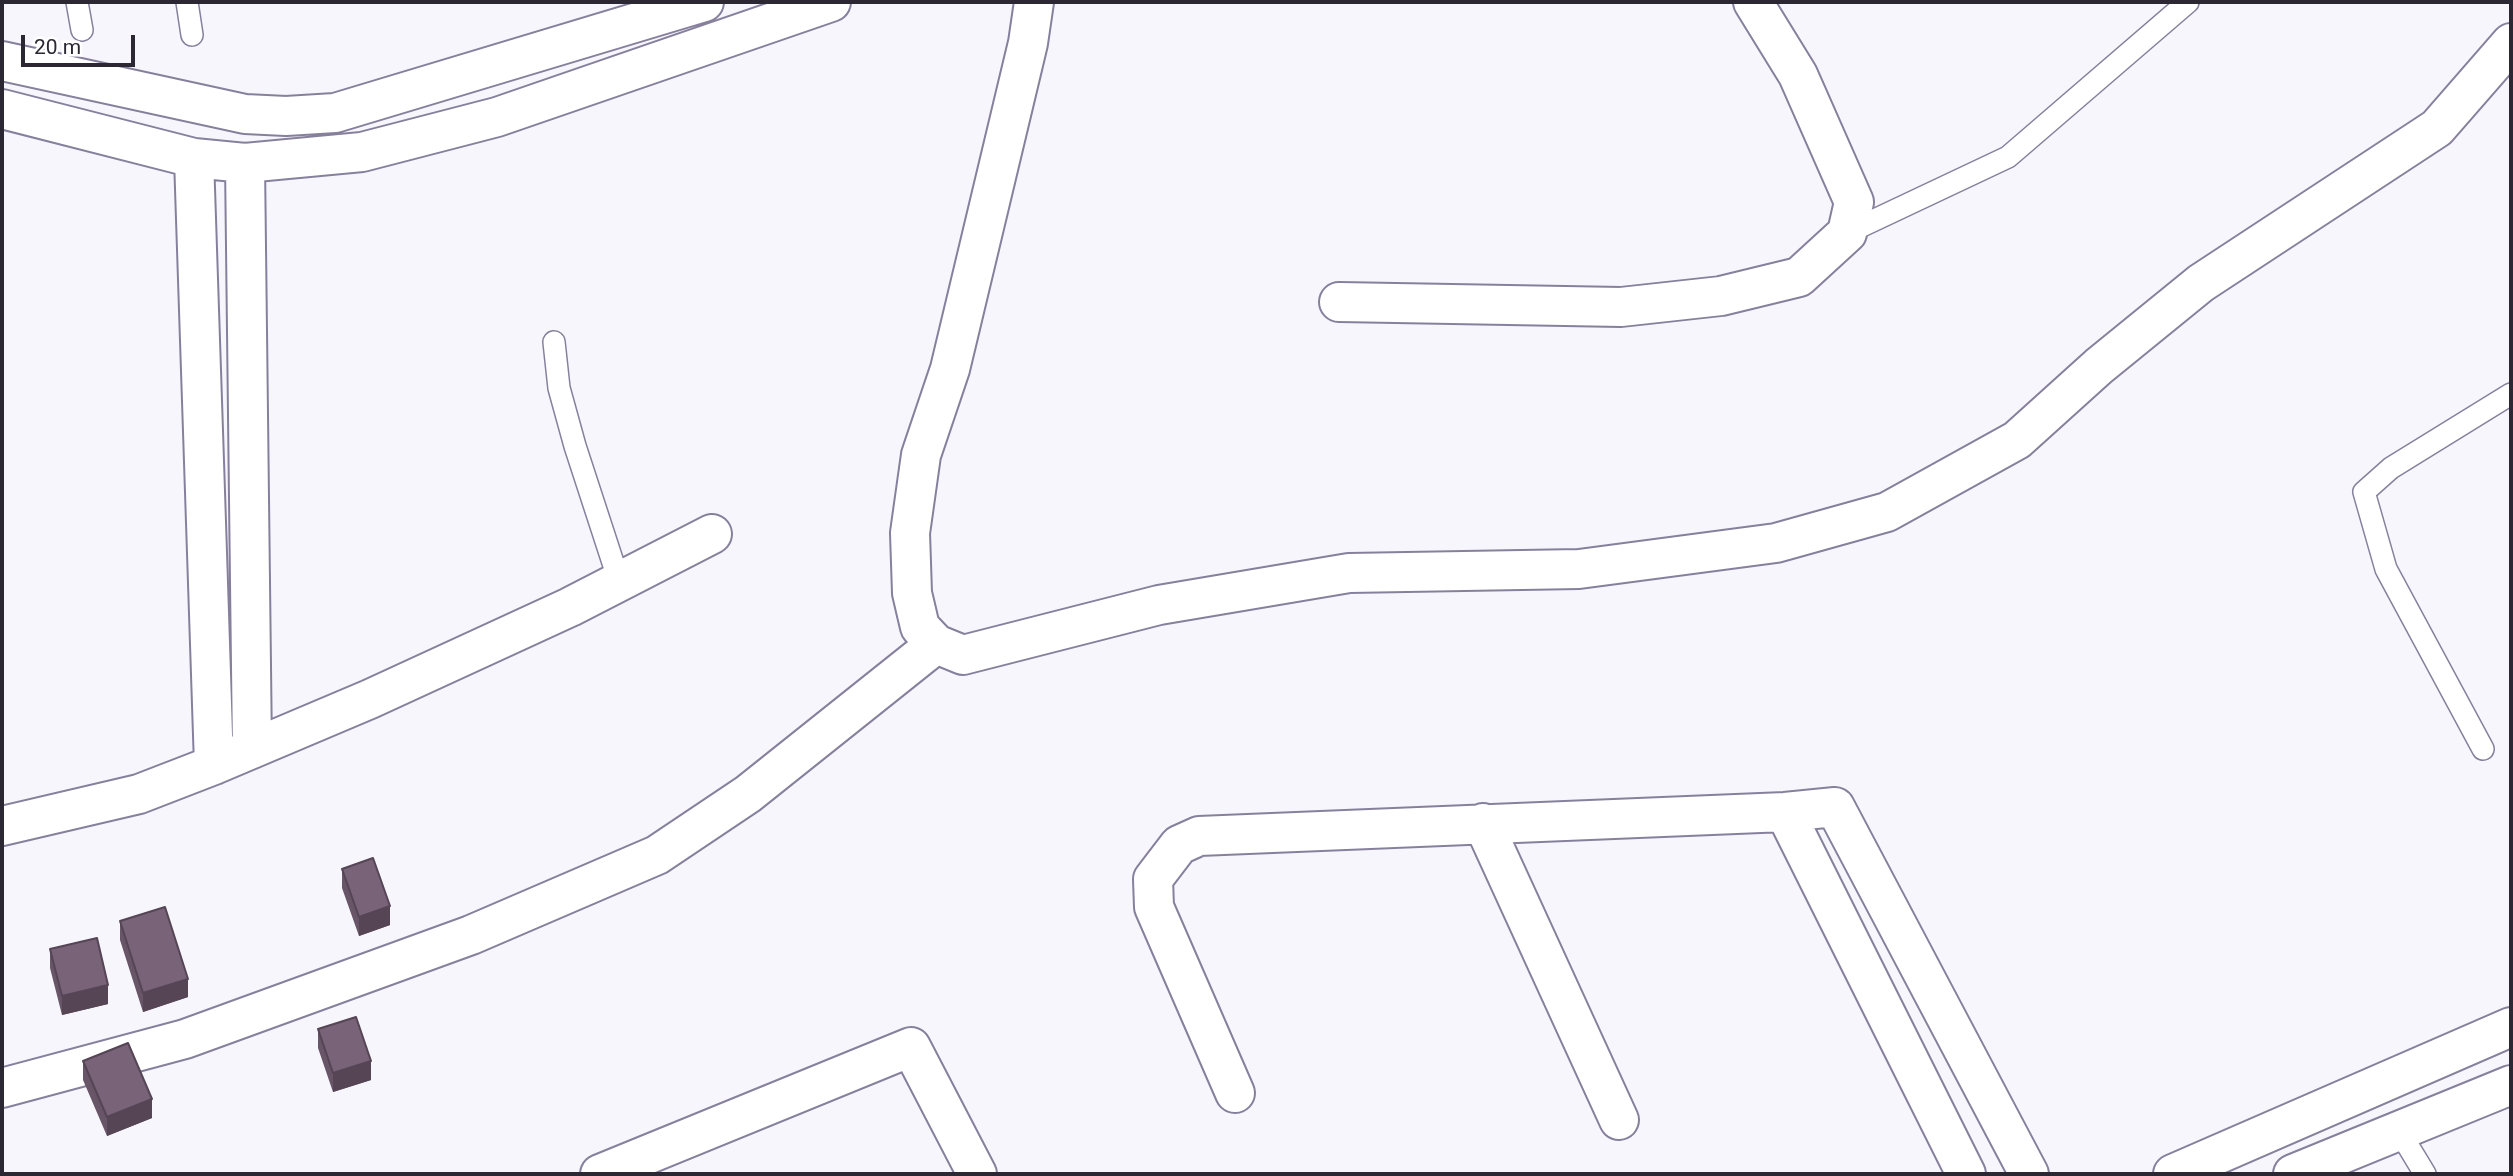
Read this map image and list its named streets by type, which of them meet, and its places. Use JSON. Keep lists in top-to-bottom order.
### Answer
{
  "scale_bar": "20 m"
}
